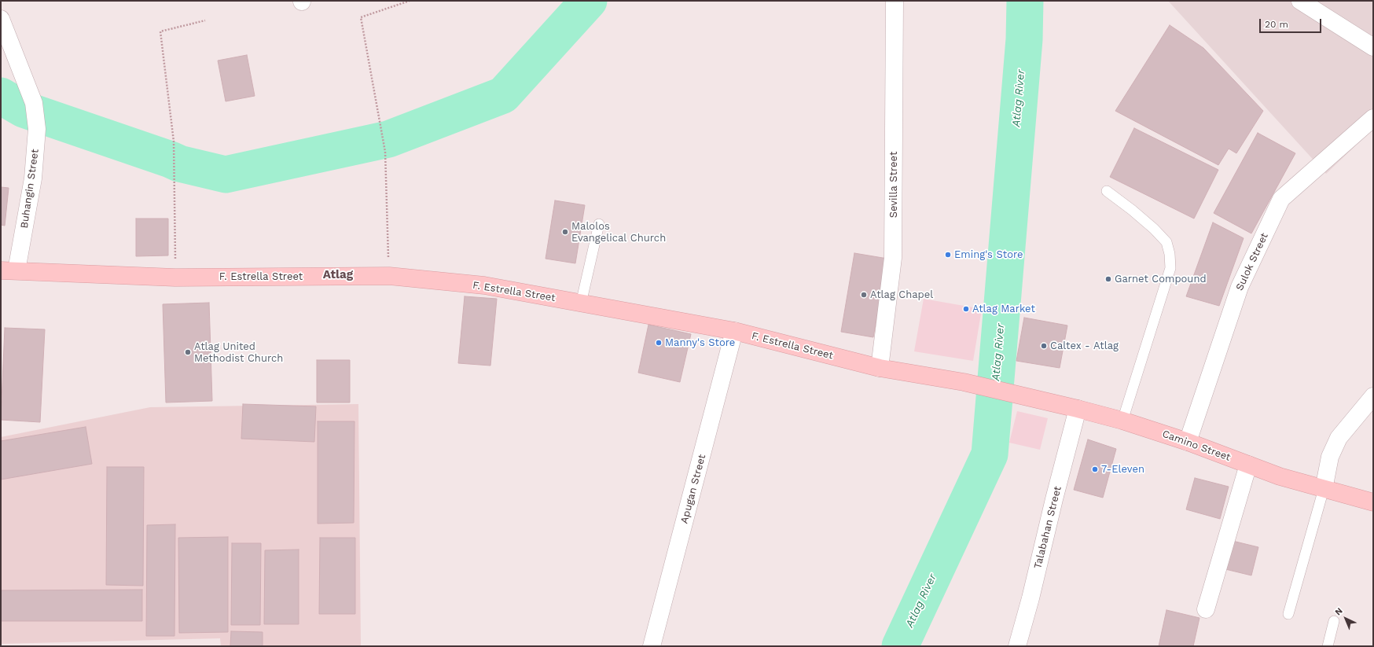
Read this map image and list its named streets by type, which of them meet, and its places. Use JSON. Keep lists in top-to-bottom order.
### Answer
{
  "streets": {
    "main road": ["F. Estrella Street", "Camino Street"],
    "street": [
      "Sevilla Street",
      "Buhangin Street",
      "Sulok Street",
      "Apugan Street",
      "Talabahan Street"
    ]
  },
  "crossings": [
    ["Sevilla Street", "F. Estrella Street"],
    ["Buhangin Street", "F. Estrella Street"],
    ["Sulok Street", "Camino Street"],
    ["F. Estrella Street", "Camino Street"],
    ["F. Estrella Street", "Apugan Street"],
    ["Camino Street", "Talabahan Street"]
  ],
  "districts": ["Atlag"],
  "water": ["Atlag River"],
  "places": [
    "Malolos Evangelical Church",
    "Eming's Store",
    "Garnet Compound",
    "Atlag Chapel",
    "Atlag Market",
    "Manny's Store",
    "Caltex - Atlag",
    "Atlag United Methodist Church",
    "7-Eleven"
  ],
  "scale_bar": "20 m",
  "north": "top left"
}
